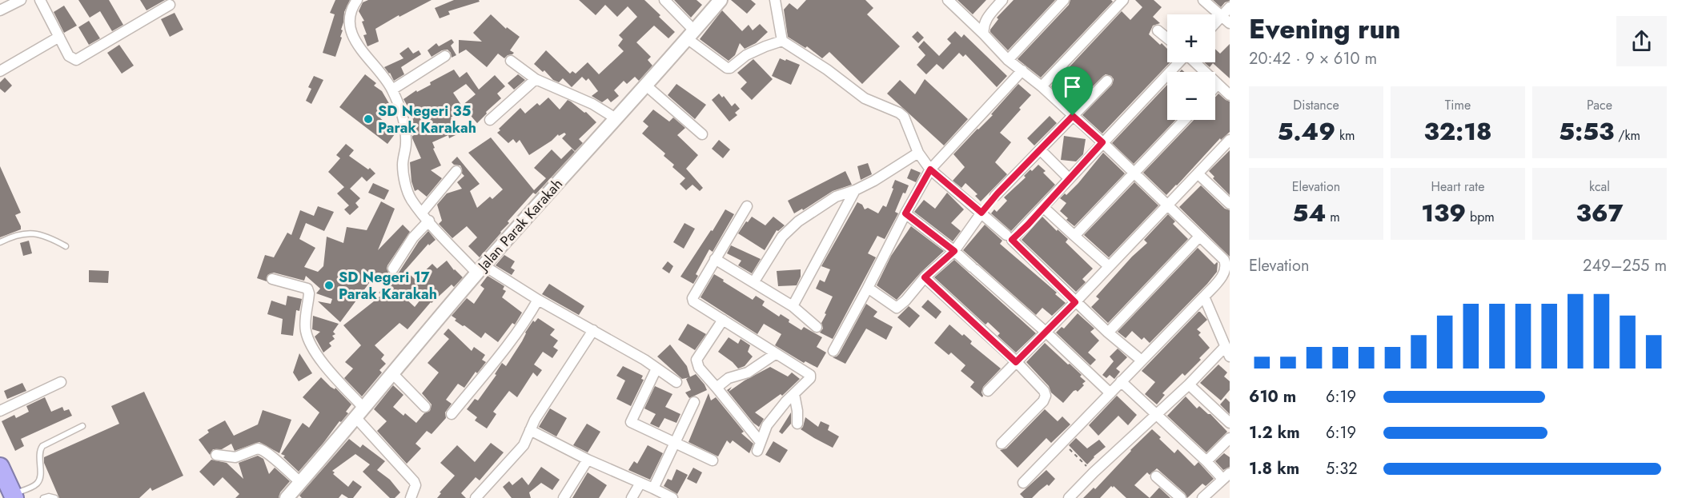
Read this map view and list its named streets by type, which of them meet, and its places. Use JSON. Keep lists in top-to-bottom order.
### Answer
{
  "streets": {
    "street": ["Jalan Parak Karakah"]
  },
  "places": ["SD Negeri 35 Parak Karakah", "SD Negeri 17 Parak Karakah"],
  "page": {
    "heading": ["Evening run", "20:42 · 9 × 610 m"],
    "map_buttons": ["+", "−"],
    "stats": [
      ["Distance", "5.49 km"],
      ["Time", "32:18"],
      ["Pace", "5:53 /km"],
      ["Elevation", "54 m"],
      ["Heart rate", "139 bpm"],
      ["kcal", "367"]
    ],
    "chart": ["Elevation", "249–255 m"],
    "list": [
      {
        "name": "610 m",
        "note": "6:19"
      },
      {
        "name": "1.2 km",
        "note": "6:19"
      },
      {
        "name": "1.8 km",
        "note": "5:32"
      }
    ]
  }
}
